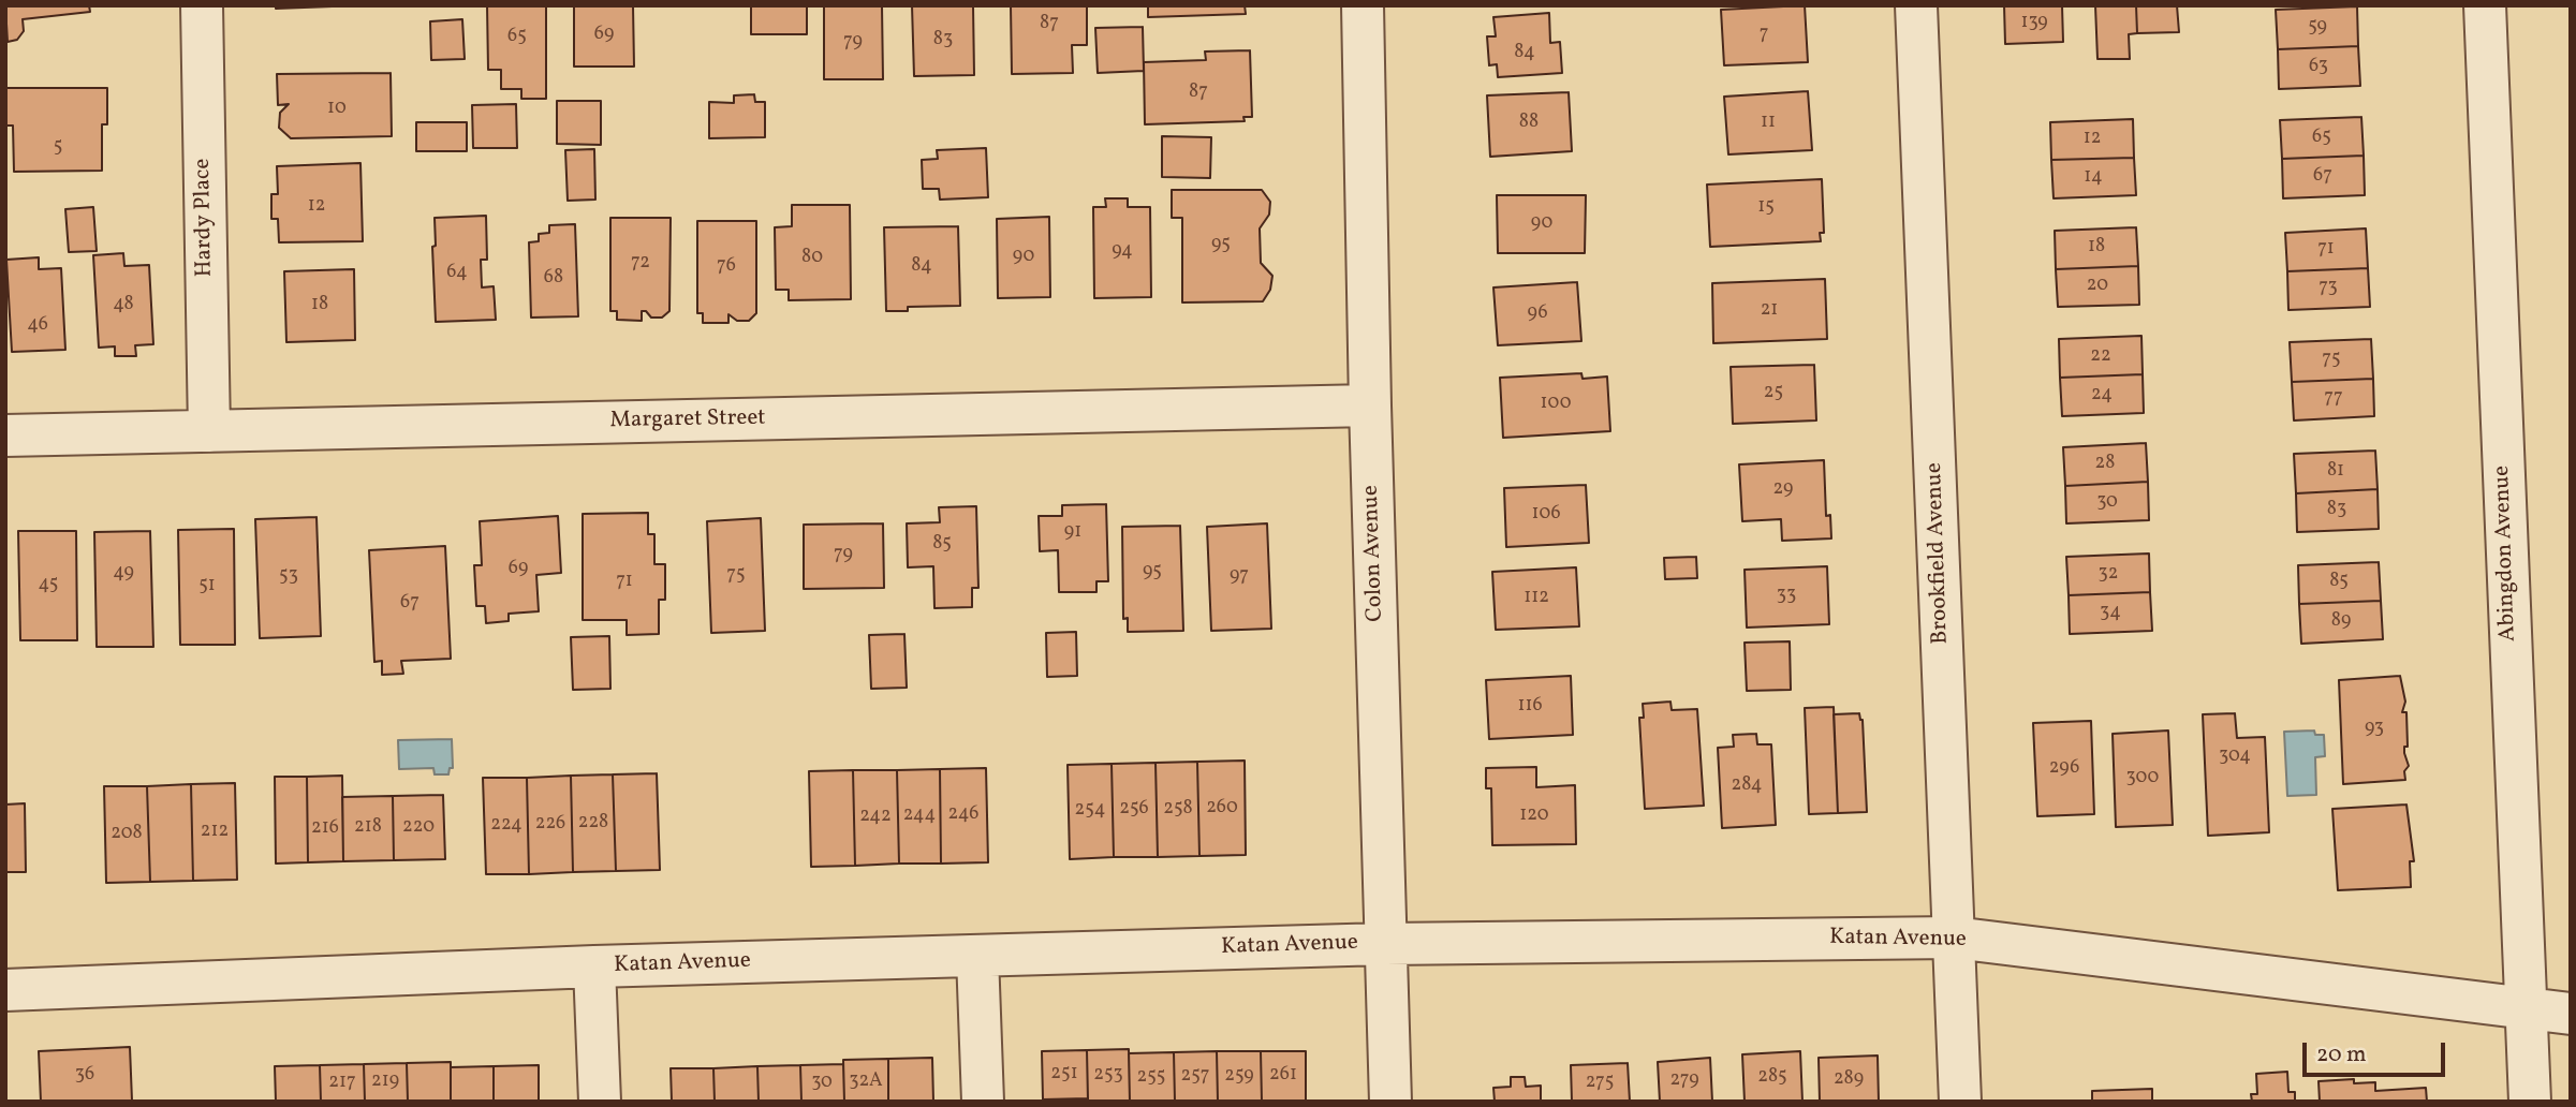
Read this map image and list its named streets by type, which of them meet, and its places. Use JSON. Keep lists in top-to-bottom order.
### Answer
{
  "streets": {
    "street": [
      "Hardy Place",
      "Margaret Street",
      "Colon Avenue",
      "Brookfield Avenue",
      "Abingdon Avenue",
      "Katan Avenue"
    ]
  },
  "crossings": [
    ["Hardy Place", "Margaret Street"],
    ["Margaret Street", "Colon Avenue"],
    ["Colon Avenue", "Katan Avenue"],
    ["Brookfield Avenue", "Katan Avenue"],
    ["Abingdon Avenue", "Katan Avenue"]
  ],
  "house_numbers": [
    "139",
    "87",
    "59",
    "69",
    "7",
    "65",
    "83",
    "79",
    "84",
    "63",
    "87",
    "10",
    "88",
    "11",
    "65",
    "12",
    "5",
    "67",
    "14",
    "12",
    "15",
    "90",
    "95",
    "18",
    "71",
    "94",
    "90",
    "80",
    "72",
    "76",
    "84",
    "64",
    "68",
    "20",
    "73",
    "48",
    "18",
    "21",
    "96",
    "46",
    "22",
    "75",
    "25",
    "24",
    "77",
    "100",
    "28",
    "81",
    "29",
    "30",
    "83",
    "106",
    "91",
    "85",
    "79",
    "69",
    "95",
    "49",
    "32",
    "75",
    "53",
    "97",
    "71",
    "85",
    "45",
    "51",
    "33",
    "112",
    "67",
    "34",
    "89",
    "116",
    "93",
    "304",
    "296",
    "300",
    "284",
    "260",
    "256",
    "258",
    "254",
    "246",
    "244",
    "120",
    "242",
    "228",
    "226",
    "224",
    "218",
    "220",
    "216",
    "212",
    "208",
    "251",
    "36",
    "253",
    "261",
    "257",
    "259",
    "255",
    "285",
    "289",
    "279",
    "219",
    "32A",
    "217",
    "30",
    "275"
  ],
  "scale_bar": "20 m"
}
